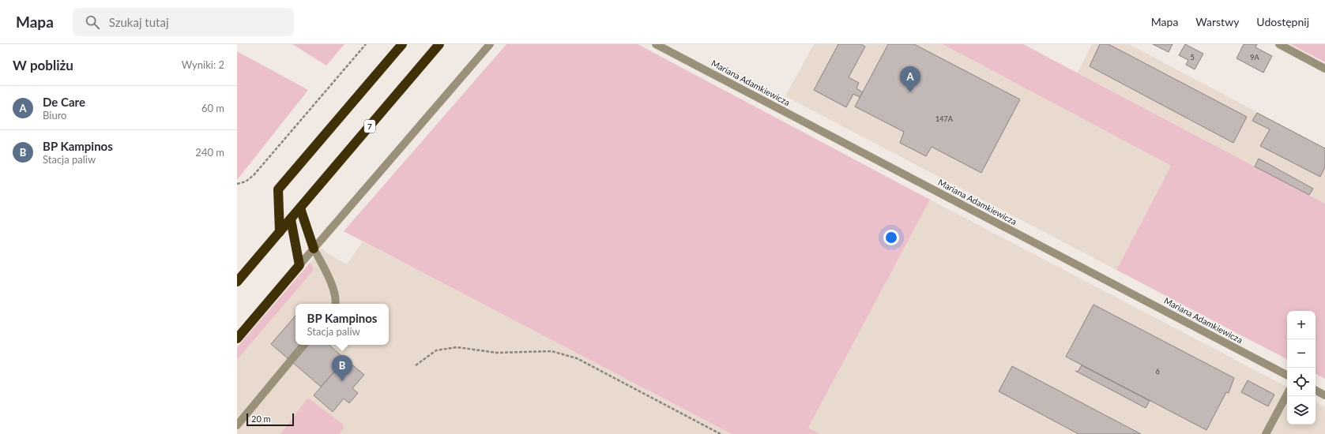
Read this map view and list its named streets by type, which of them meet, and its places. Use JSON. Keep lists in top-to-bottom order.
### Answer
{
  "streets": {
    "highway": ["7"],
    "street": ["Mariana Adamkiewicza"]
  },
  "house_numbers": [
    "5",
    "9A",
    "147A",
    "6"
  ],
  "scale_bar": "20 m",
  "page": {
    "header": "Mapa",
    "search": "Szukaj tutaj",
    "nav": ["Mapa", "Warstwy", "Udostępnij"],
    "heading": ["W pobliżu", "Wyniki: 2"],
    "pins": ["A", "B"],
    "list": [
      {
        "mark": "A",
        "name": "De Care",
        "note": "Biuro",
        "value": "60 m"
      },
      {
        "mark": "B",
        "name": "BP Kampinos",
        "note": "Stacja paliw",
        "value": "240 m"
      }
    ],
    "popup": ["BP Kampinos", "Stacja paliw"],
    "map_buttons": ["+", "−"],
    "scale": "20 m"
  }
}
